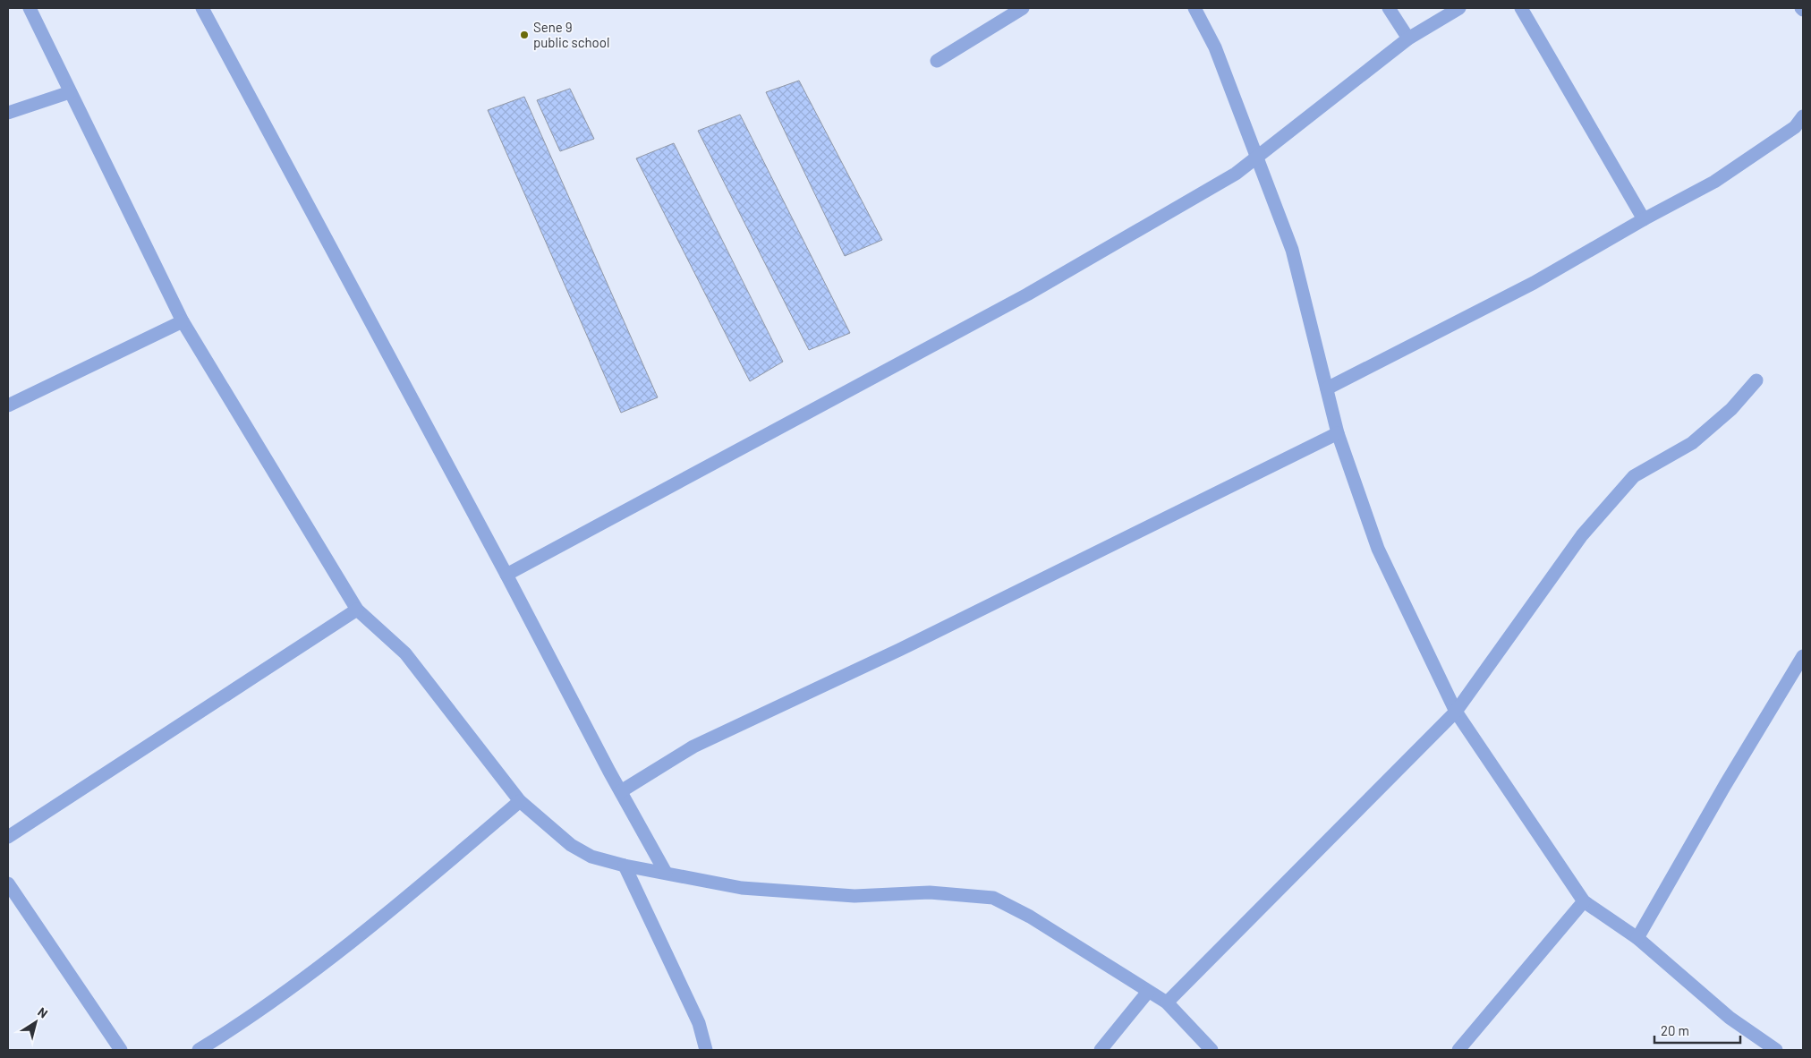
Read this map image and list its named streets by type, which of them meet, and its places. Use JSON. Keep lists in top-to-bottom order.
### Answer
{
  "places": ["Sene 9 public school"],
  "scale_bar": "20 m",
  "north": "top right"
}
